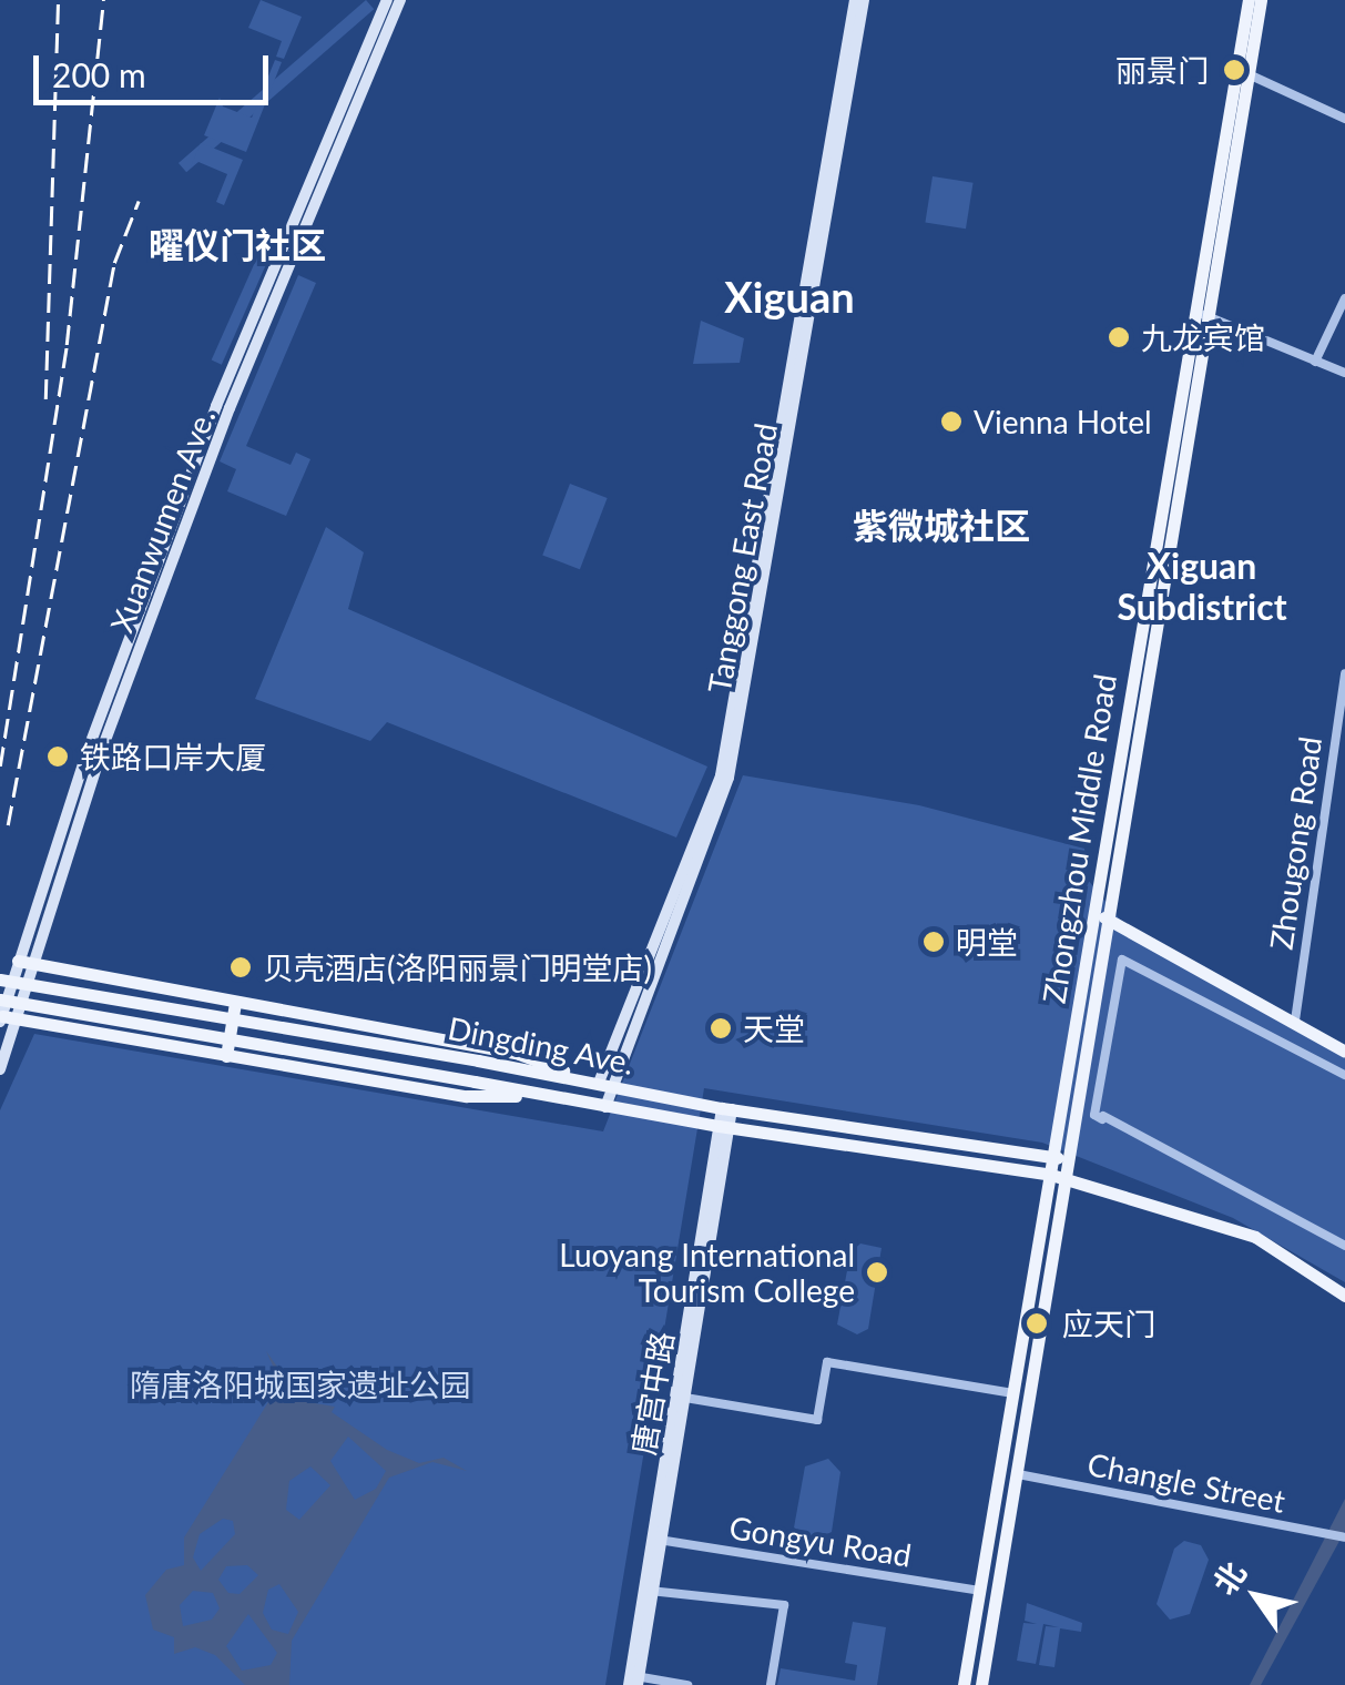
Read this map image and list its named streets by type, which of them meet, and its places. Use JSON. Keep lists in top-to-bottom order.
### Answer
{
  "streets": {
    "main road": [
      "Xuanwumen Ave.",
      "Tanggong East Road",
      "Zhongzhou Middle Road",
      "Dingding Ave.",
      "唐宫中路"
    ],
    "street": ["Zhougong Road", "Changle Street", "Gongyu Road"]
  },
  "crossings": [
    ["Tanggong East Road", "Dingding Ave."],
    ["Zhongzhou Middle Road", "Dingding Ave."],
    ["Zhongzhou Middle Road", "Changle Street"],
    ["Zhongzhou Middle Road", "Gongyu Road"],
    ["Dingding Ave.", "唐宫中路"],
    ["唐宫中路", "Gongyu Road"]
  ],
  "districts": [
    "曜仪门社区",
    "Xiguan",
    "紫微城社区",
    "Xiguan Subdistrict"
  ],
  "parks": ["隋唐洛阳城国家遗址公园"],
  "places": [
    "丽景门",
    "九龙宾馆",
    "Vienna Hotel",
    "铁路口岸大厦",
    "明堂",
    "贝壳酒店(洛阳丽景门明堂店)",
    "天堂",
    "Luoyang International Tourism College",
    "应天门"
  ],
  "scale_bar": "200 m",
  "north": "top left"
}
